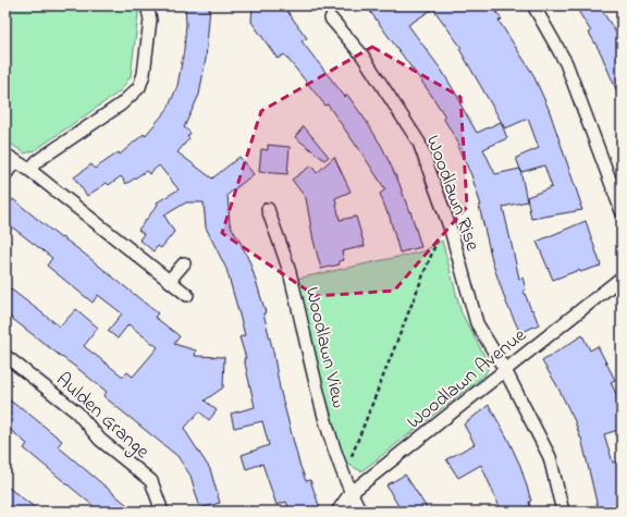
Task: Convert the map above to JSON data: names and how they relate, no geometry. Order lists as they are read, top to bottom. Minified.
{"streets":{"street":["Woodlawn Rise","Woodlawn View","Woodlawn Avenue","Aulden Grange"]},"crossings":[["Woodlawn Rise","Woodlawn Avenue"],["Woodlawn View","Woodlawn Avenue"]]}
